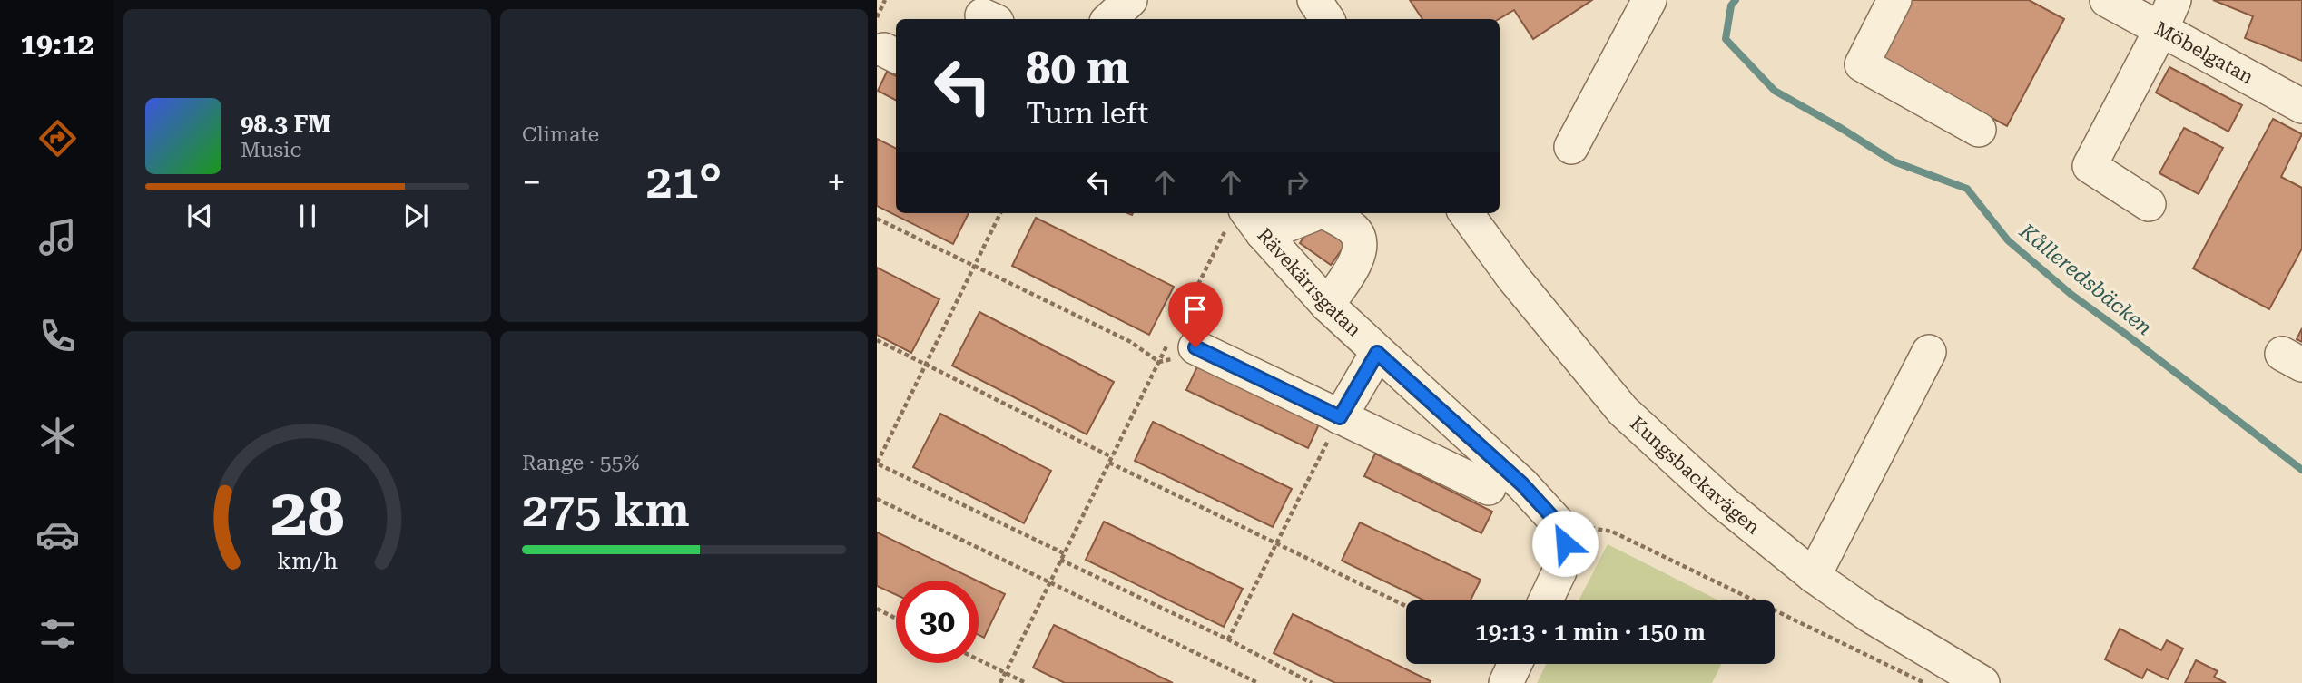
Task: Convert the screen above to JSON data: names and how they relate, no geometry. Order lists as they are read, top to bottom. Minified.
{"streets":{"street":["Möbelgatan","Rävekärrsgatan","Kungsbackavägen"]},"water":["Kålleredsbäcken"],"page":{"tabs":"19:12","tile":["Climate",["Range · 55%","275 km"]],"turn":["80 m","Turn left"],"song":["98.3 FM","Music"],"heat":["−","21°","+"],"limit":"30","trip":"19:13 · 1 min · 150 m","gauge":["28","km/h"]}}
